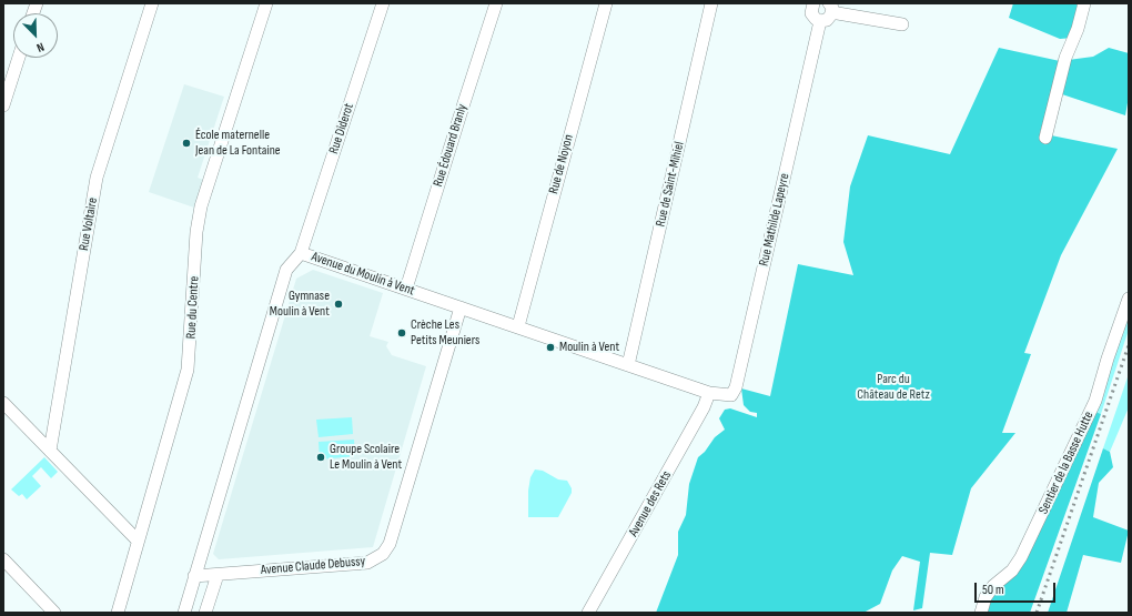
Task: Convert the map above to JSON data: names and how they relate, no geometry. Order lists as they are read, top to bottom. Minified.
{"streets":{"street":["Rue Diderot","Rue Édouard Branly","Rue de Noyon","Rue de Saint-Mihiel","Rue Mathilde Lapeyre","Rue Voltaire","Avenue du Moulin à Vent","Rue du Centre","Sentier de la Basse Hutte","Avenue des Rets","Avenue Claude Debussy"]},"crossings":[["Rue Diderot","Avenue du Moulin à Vent"],["Rue Édouard Branly","Avenue du Moulin à Vent"],["Rue de Noyon","Avenue du Moulin à Vent"],["Rue de Saint-Mihiel","Avenue du Moulin à Vent"],["Rue Mathilde Lapeyre","Avenue du Moulin à Vent"],["Rue Mathilde Lapeyre","Avenue des Rets"],["Avenue du Moulin à Vent","Avenue des Rets"],["Avenue du Moulin à Vent","Avenue Claude Debussy"]],"parks":["Parc du Château de Retz"],"places":["École maternelle Jean de La Fontaine","Gymnase Moulin à Vent","Crèche Les Petits Meuniers","Moulin à Vent","Groupe Scolaire Le Moulin à Vent"],"scale_bar":"50 m","north":"bottom right"}
